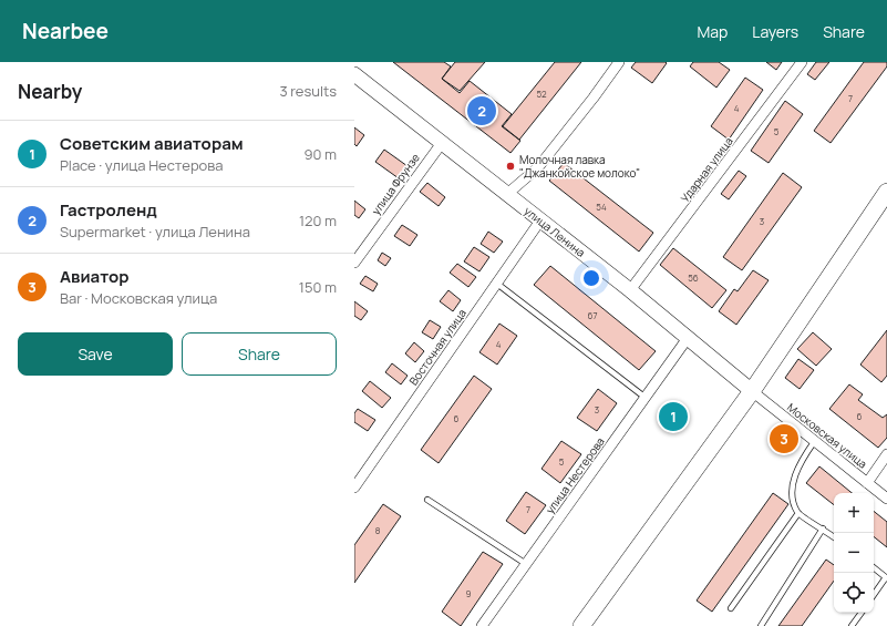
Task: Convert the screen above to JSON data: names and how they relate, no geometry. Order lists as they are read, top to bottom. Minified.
{"streets":{"main road":["улица Ленина"],"street":["Ударная улица","улица Фрунзе","Восточная улица","Московская улица","улица Нестерова"]},"crossings":[["Ударная улица","улица Ленина"],["улица Фрунзе","улица Ленина"],["улица Ленина","Восточная улица"],["улица Ленина","Московская улица"],["улица Ленина","улица Нестерова"]],"places":["Молочная лавка \"Джанкойское молоко\""],"house_numbers":["52","7","4","5","54","3","56","67","4","3","6","6","5","7","8","9"],"page":{"header":"Nearbee","nav":["Map","Layers","Share"],"heading":["Nearby","3 results"],"pins":["2","1","3"],"list":[{"mark":"1","name":"Советским авиаторам","note":"Place · улица Нестерова","value":"90 m"},{"mark":"2","name":"Гастроленд","note":"Supermarket · улица Ленина","value":"120 m"},{"mark":"3","name":"Авиатор","note":"Bar · Московская улица","value":"150 m"}],"buttons":["Save","Share"],"map_buttons":["+","−"]}}
